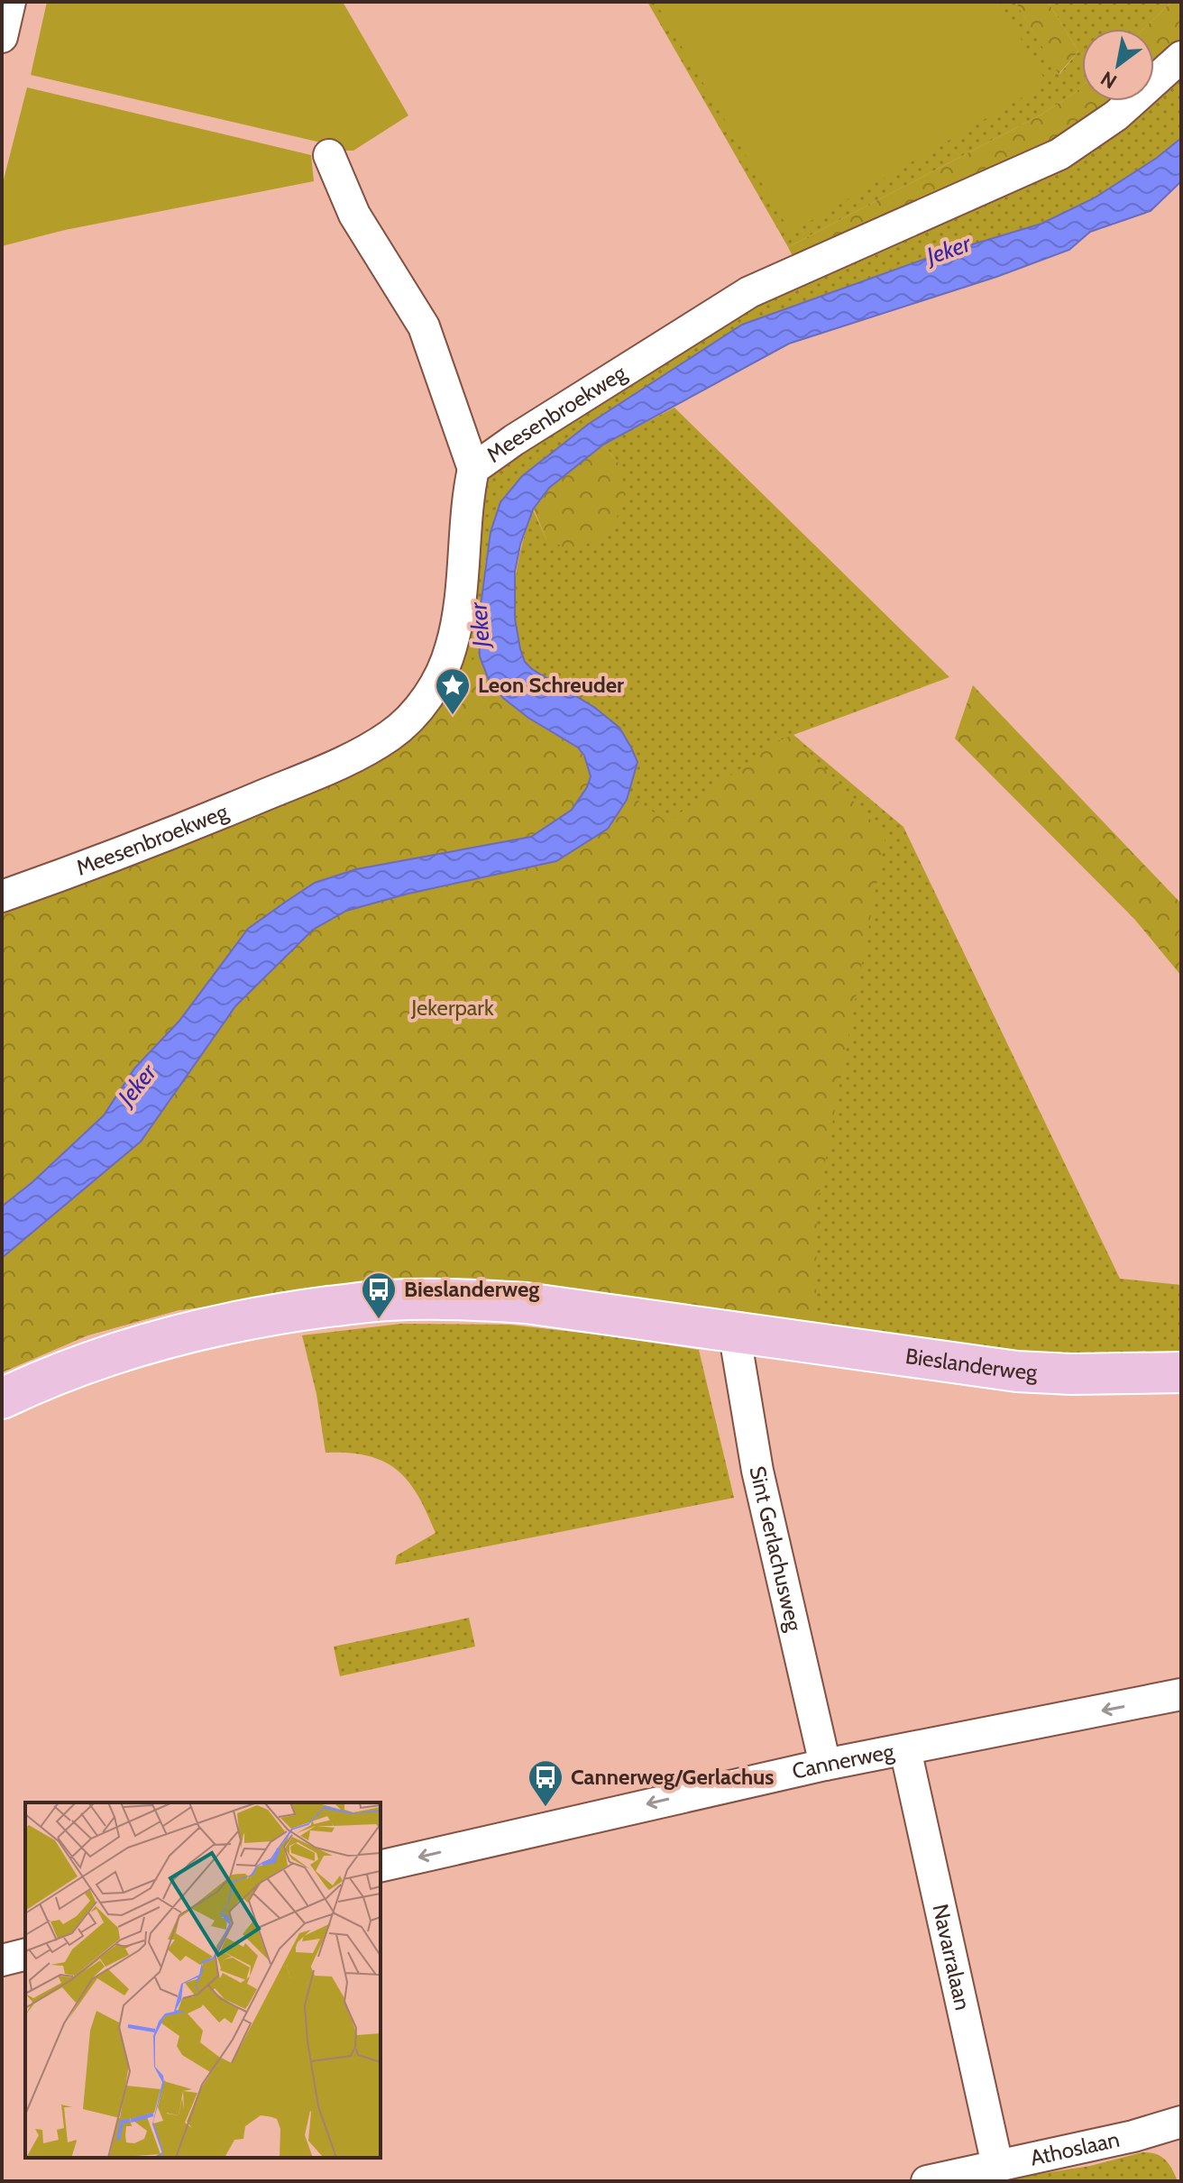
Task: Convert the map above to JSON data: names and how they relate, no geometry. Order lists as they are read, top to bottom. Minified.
{"streets":{"main road":["Bieslanderweg"],"street":["Meesenbroekweg","Sint Gerlachusweg","Cannerweg","Navarralaan","Athoslaan"]},"crossings":[["Bieslanderweg","Sint Gerlachusweg"],["Sint Gerlachusweg","Cannerweg"],["Cannerweg","Navarralaan"],["Navarralaan","Athoslaan"]],"one_way":["Cannerweg"],"water":["Jeker"],"parks":["Jekerpark"],"places":{"place":["Leon Schreuder"],"bus stop":["Bieslanderweg","Cannerweg/Gerlachus"]},"north":"bottom left"}
